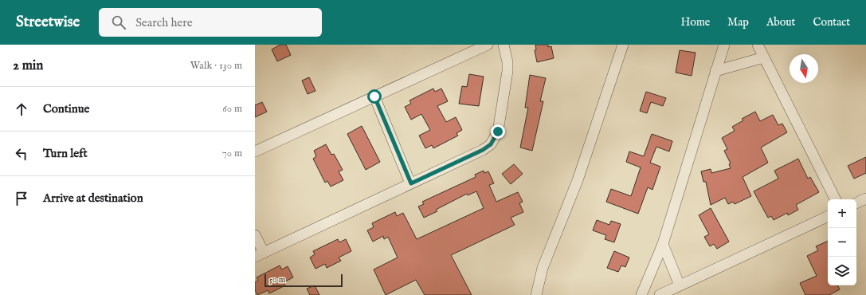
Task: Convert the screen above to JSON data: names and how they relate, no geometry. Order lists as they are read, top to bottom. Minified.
{"scale_bar":"50 m","north":"bottom","page":{"header":"Streetwise","search":"Search here","nav":["Home","Map","About","Contact"],"heading":["2 min","Walk · 130 m"],"list":[["Continue","60 m"],["Turn left","70 m"],"Arrive at destination"],"map_buttons":["+","−"],"scale":"50 m"}}
